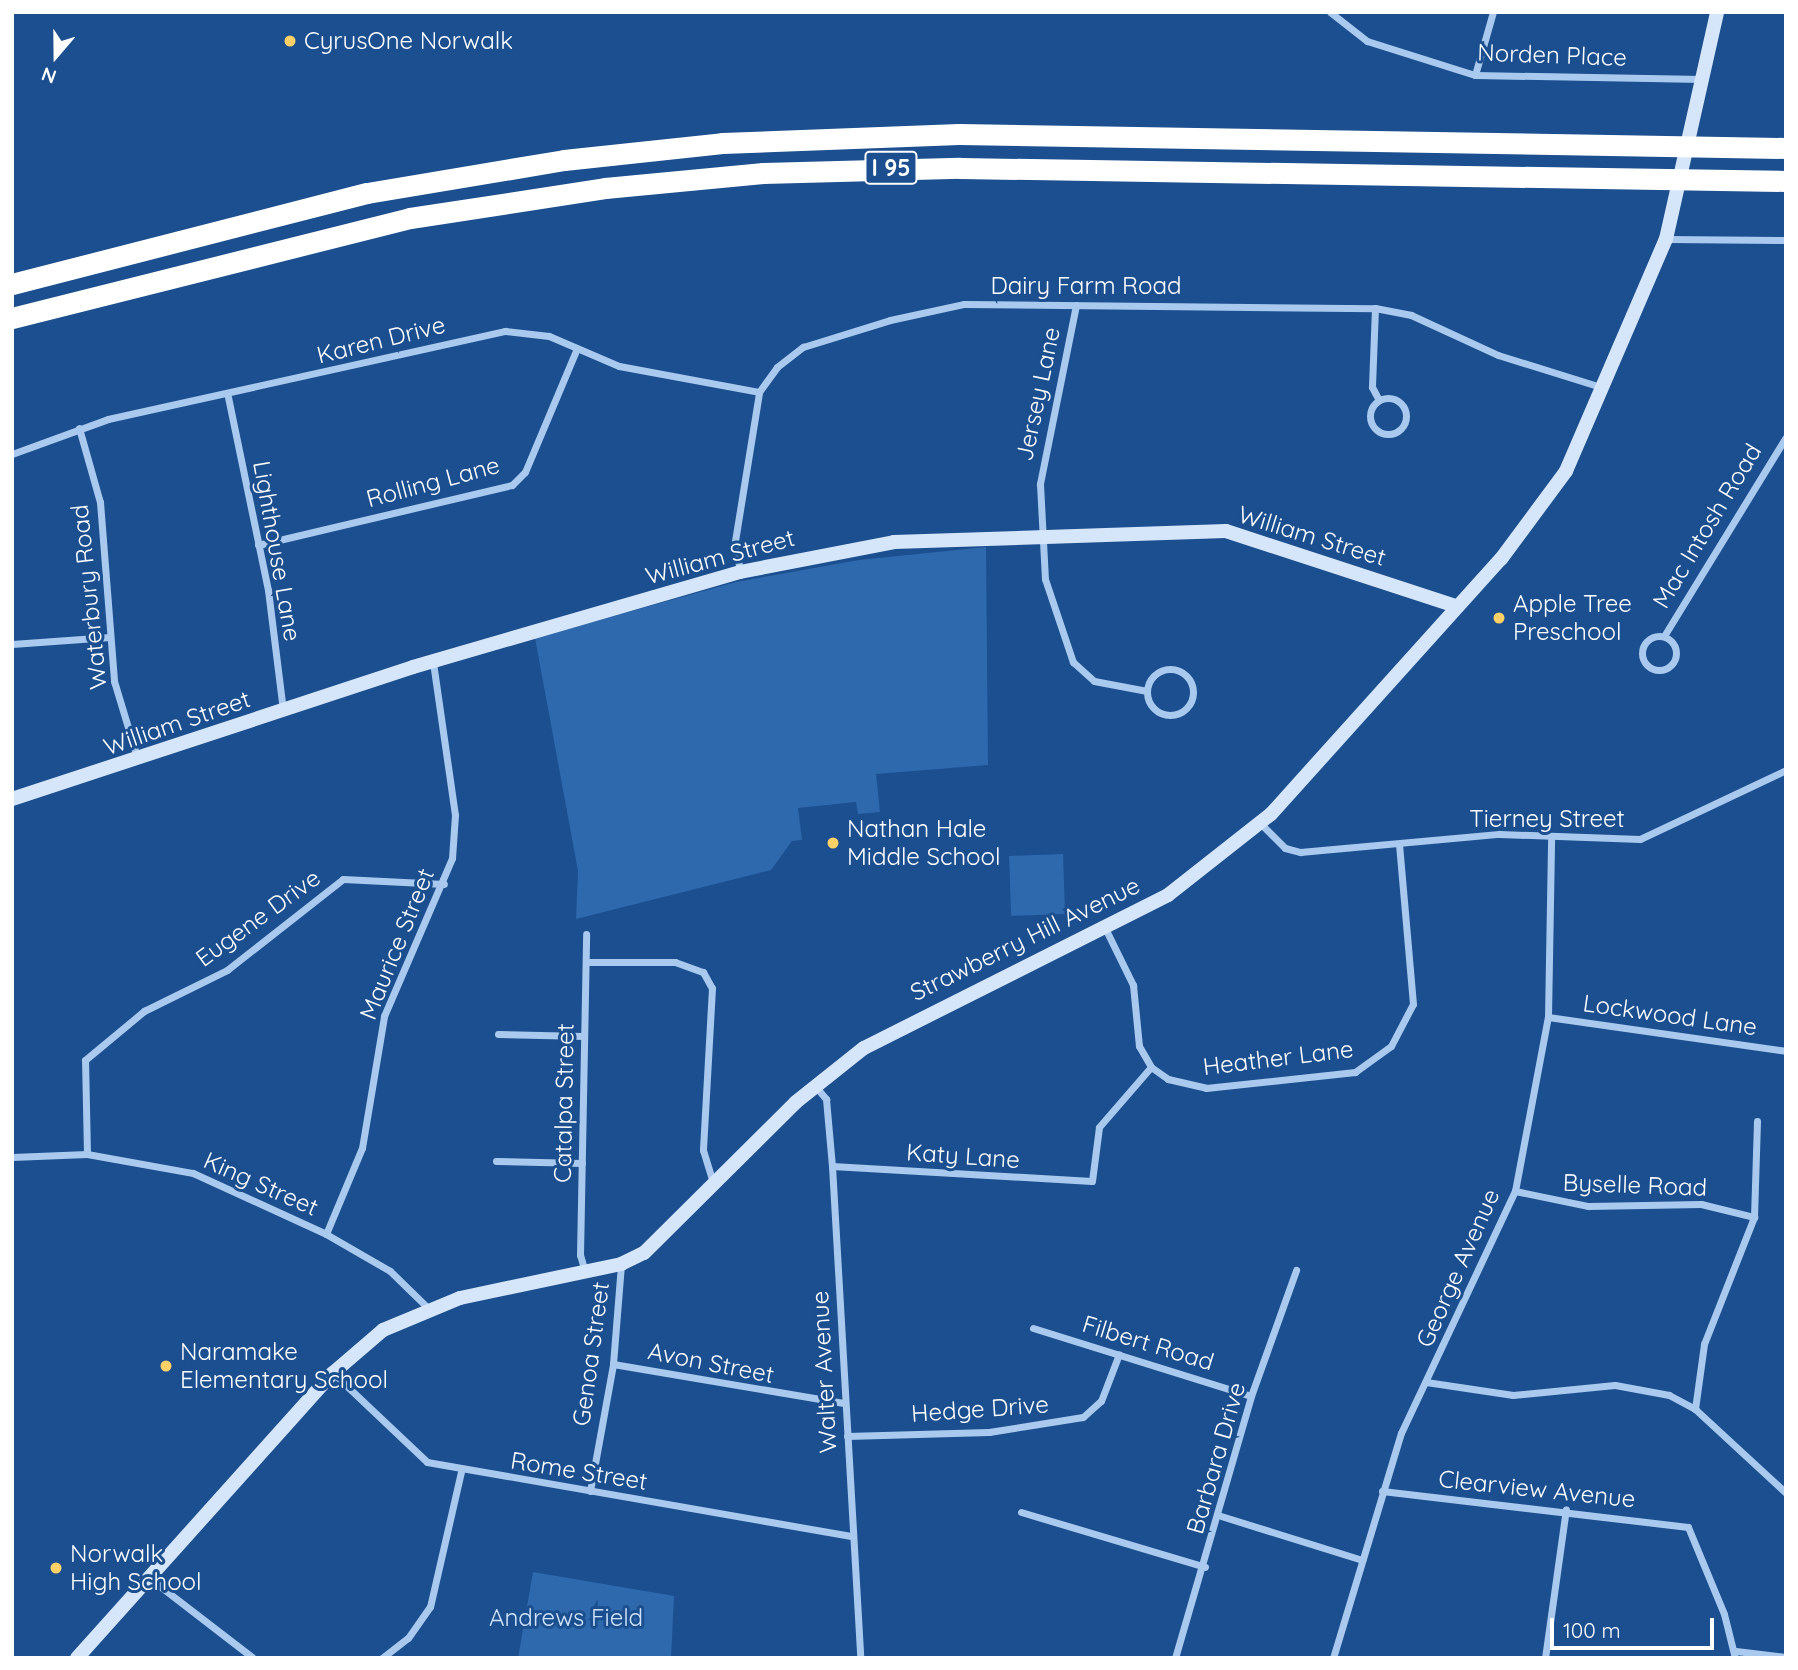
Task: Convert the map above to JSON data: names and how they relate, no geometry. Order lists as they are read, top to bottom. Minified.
{"streets":{"highway":["I 95"],"main road":["William Street","Strawberry Hill Avenue"],"street":["Norden Place","Dairy Farm Road","Karen Drive","Jersey Lane","Rolling Lane","Mac Intosh Road","Lighthouse Lane","Waterbury Road","Tierney Street","Eugene Drive","Maurice Street","Lockwood Lane","Heather Lane","Catalpa Street","Katy Lane","King Street","Byselle Road","George Avenue","Filbert Road","Genoa Street","Avon Street","Walter Avenue","Hedge Drive","Barbara Drive","Rome Street","Clearview Avenue"]},"crossings":[["Norden Place","Strawberry Hill Avenue"],["Dairy Farm Road","Karen Drive"],["Dairy Farm Road","Jersey Lane"],["Dairy Farm Road","William Street"],["Dairy Farm Road","Strawberry Hill Avenue"],["Karen Drive","Rolling Lane"],["Karen Drive","Lighthouse Lane"],["Karen Drive","Waterbury Road"],["Jersey Lane","William Street"],["Rolling Lane","Lighthouse Lane"],["William Street","Lighthouse Lane"],["William Street","Waterbury Road"],["William Street","Strawberry Hill Avenue"],["William Street","Maurice Street"],["Tierney Street","Strawberry Hill Avenue"],["Tierney Street","Heather Lane"],["Tierney Street","George Avenue"],["Eugene Drive","Maurice Street"],["Eugene Drive","King Street"],["Strawberry Hill Avenue","Catalpa Street"],["Strawberry Hill Avenue","King Street"],["Strawberry Hill Avenue","Genoa Street"],["Strawberry Hill Avenue","Walter Avenue"],["Strawberry Hill Avenue","Rome Street"],["Maurice Street","King Street"],["Lockwood Lane","George Avenue"],["Heather Lane","Katy Lane"],["Katy Lane","Walter Avenue"],["Byselle Road","George Avenue"],["George Avenue","Clearview Avenue"],["Filbert Road","Hedge Drive"],["Filbert Road","Barbara Drive"],["Genoa Street","Avon Street"],["Genoa Street","Rome Street"],["Avon Street","Walter Avenue"],["Walter Avenue","Hedge Drive"],["Walter Avenue","Rome Street"]],"parks":["Andrews Field"],"places":["CyrusOne Norwalk","Apple Tree Preschool","Nathan Hale Middle School","Naramake Elementary School","Norwalk High School"],"scale_bar":"100 m","north":"bottom"}
